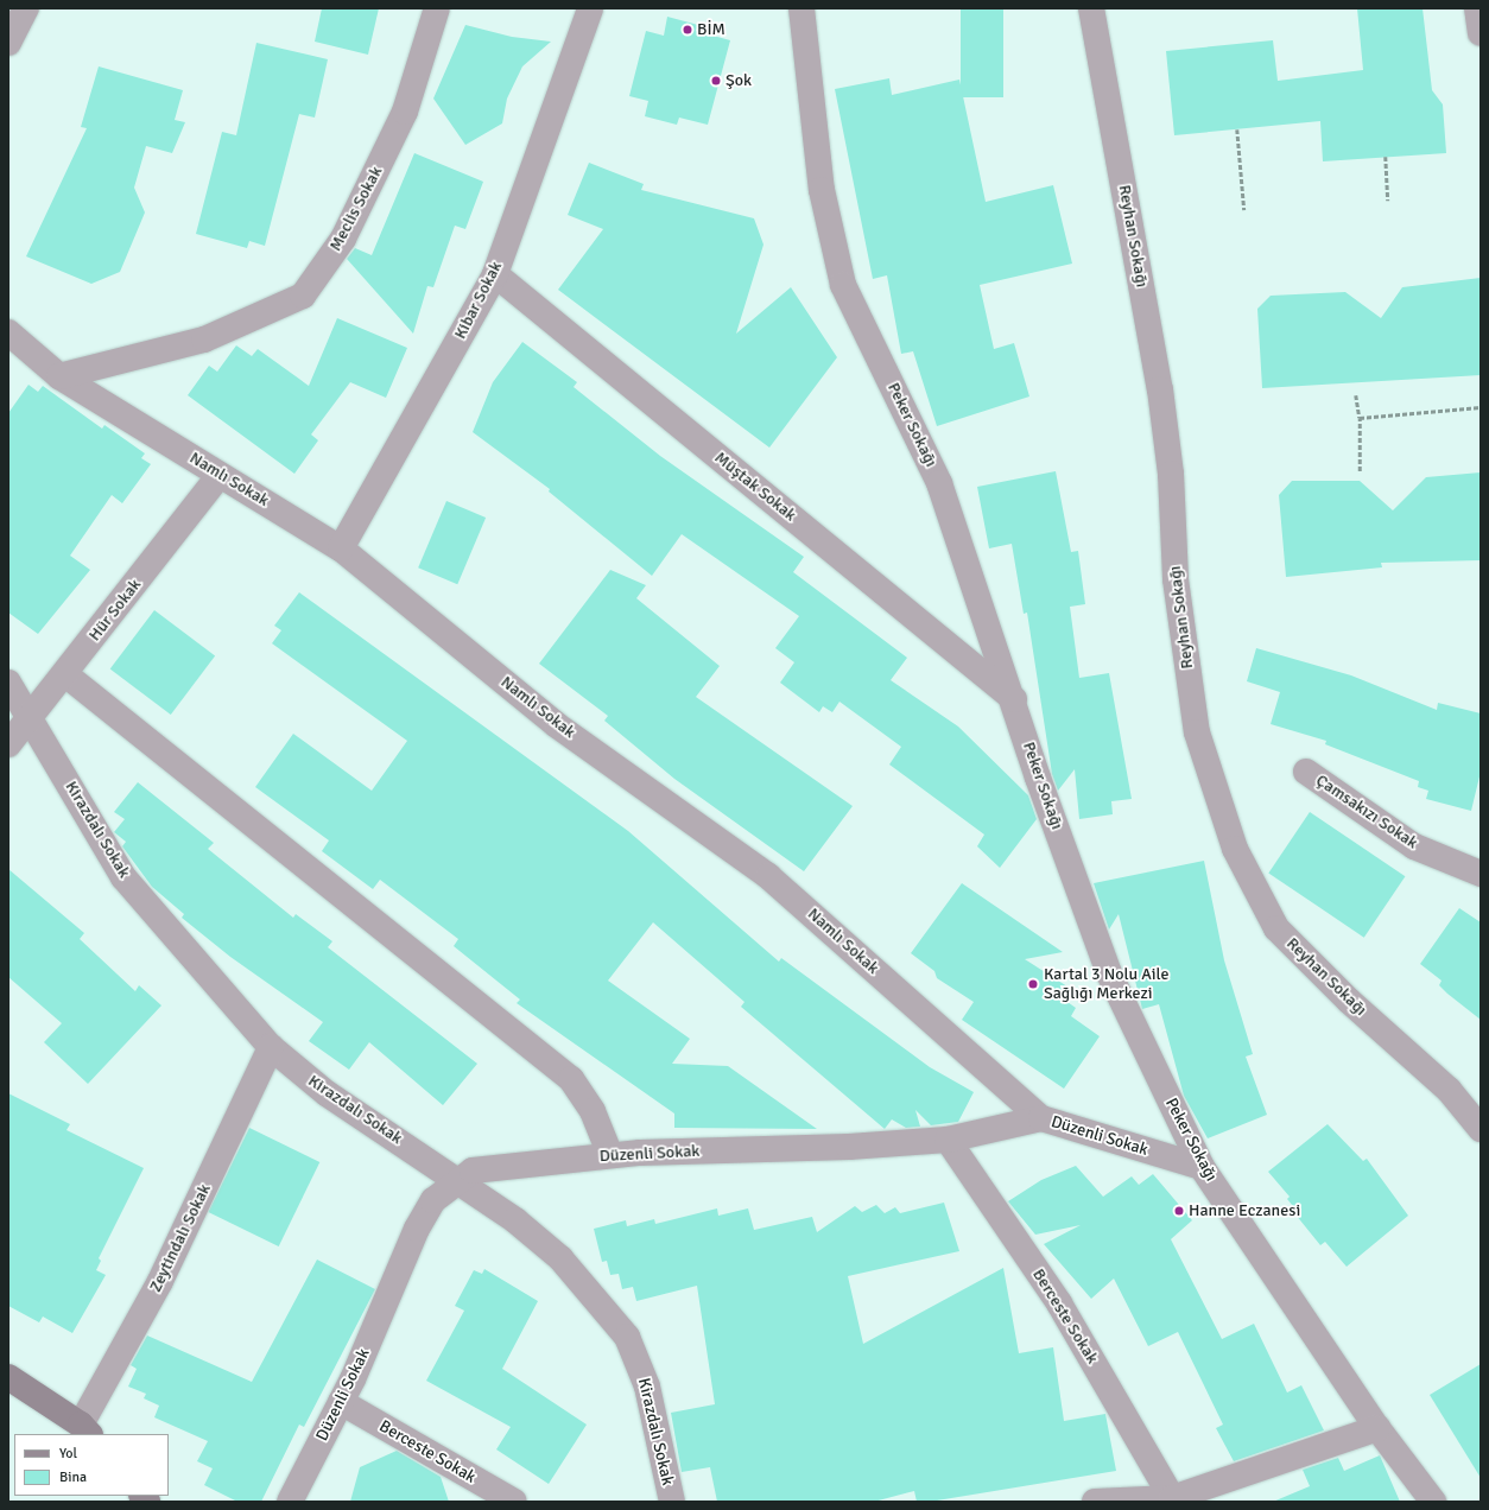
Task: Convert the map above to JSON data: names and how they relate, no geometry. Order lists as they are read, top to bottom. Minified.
{"streets":{"street":["Meclis Sokak","Reyhan Sokağı","Kibar Sokak","Peker Sokağı","Namlı Sokak","Müştak Sokak","Hür Sokak","Çamsakızı Sokak","Kirazdalı Sokak","Düzenli Sokak","Zeytindalı Sokak","Berceste Sokak"]},"crossings":[["Meclis Sokak","Namlı Sokak"],["Kibar Sokak","Namlı Sokak"],["Kibar Sokak","Müştak Sokak"],["Peker Sokağı","Müştak Sokak"],["Peker Sokağı","Düzenli Sokak"],["Namlı Sokak","Hür Sokak"],["Namlı Sokak","Düzenli Sokak"],["Hür Sokak","Kirazdalı Sokak"],["Kirazdalı Sokak","Düzenli Sokak"],["Kirazdalı Sokak","Zeytindalı Sokak"],["Düzenli Sokak","Berceste Sokak"]],"places":["BİM","Şok","Kartal 3 Nolu Aile Sağlığı Merkezi","Hanne Eczanesi"],"legend":["Yol","Bina"]}
